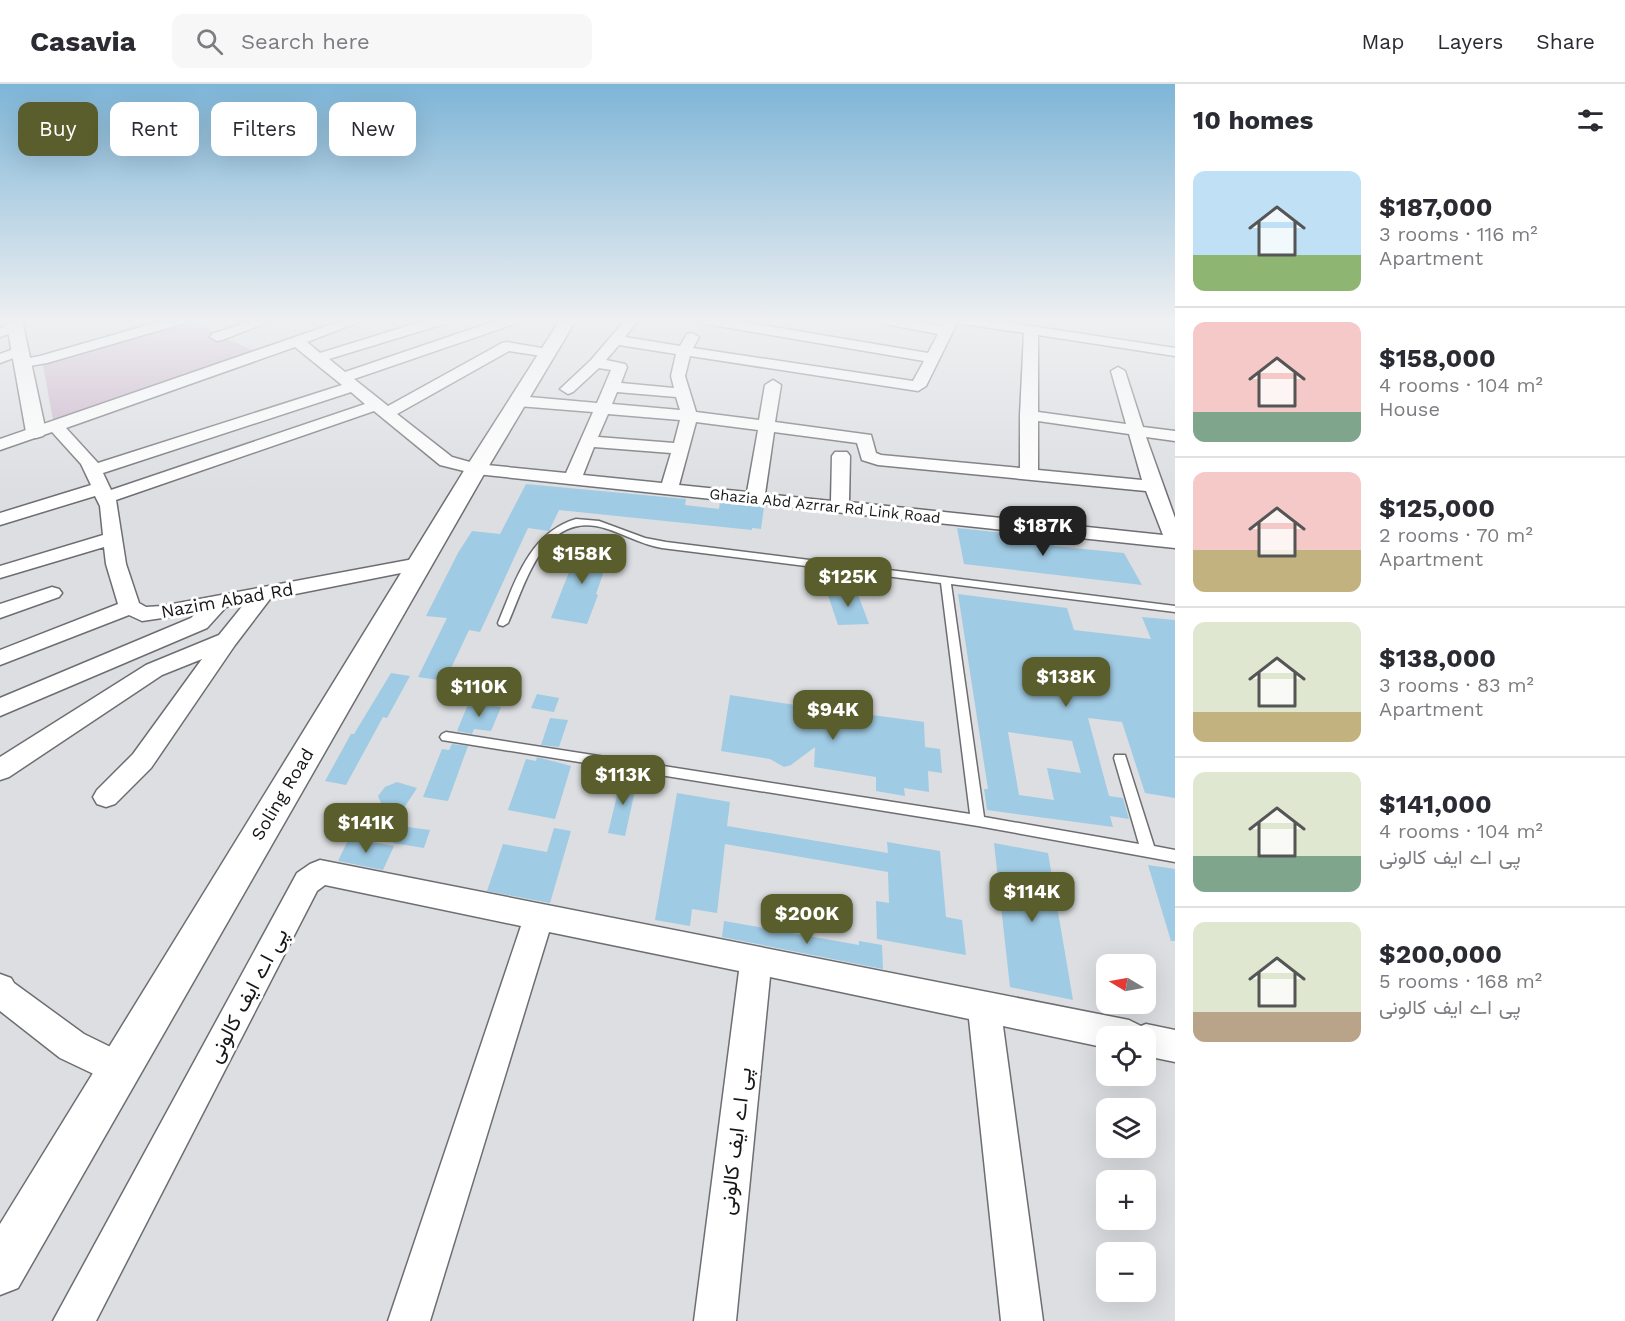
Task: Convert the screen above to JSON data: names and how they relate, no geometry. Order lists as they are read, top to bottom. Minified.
{"streets":{"street":["Ghazia Abd Azrrar Rd Link Road","Nazim Abad Rd","Soling Road","پی اے ایف کالونی"]},"crossings":[["Ghazia Abd Azrrar Rd Link Road","Soling Road"],["Nazim Abad Rd","Soling Road"]],"north":"left","page":{"header":"Casavia","search":"Search here","nav":["Map","Layers","Share"],"heading":"10 homes","chip":["Buy","Rent","Filters","New"],"list":[{"name":"$187,000","note":"3 rooms · 116 m² · Apartment"},{"name":"$158,000","note":"4 rooms · 104 m² · House"},{"name":"$125,000","note":"2 rooms · 70 m² · Apartment"},{"name":"$138,000","note":"3 rooms · 83 m² · Apartment"},{"name":"$141,000","note":"4 rooms · 104 m² · پی اے ایف کالونی"},{"name":"$200,000","note":"5 rooms · 168 m² · پی اے ایف کالونی"}],"price":["$187K","$158K","$125K","$138K","$110K","$94K","$113K","$141K","$114K","$200K"],"map_buttons":["+","−"]}}
